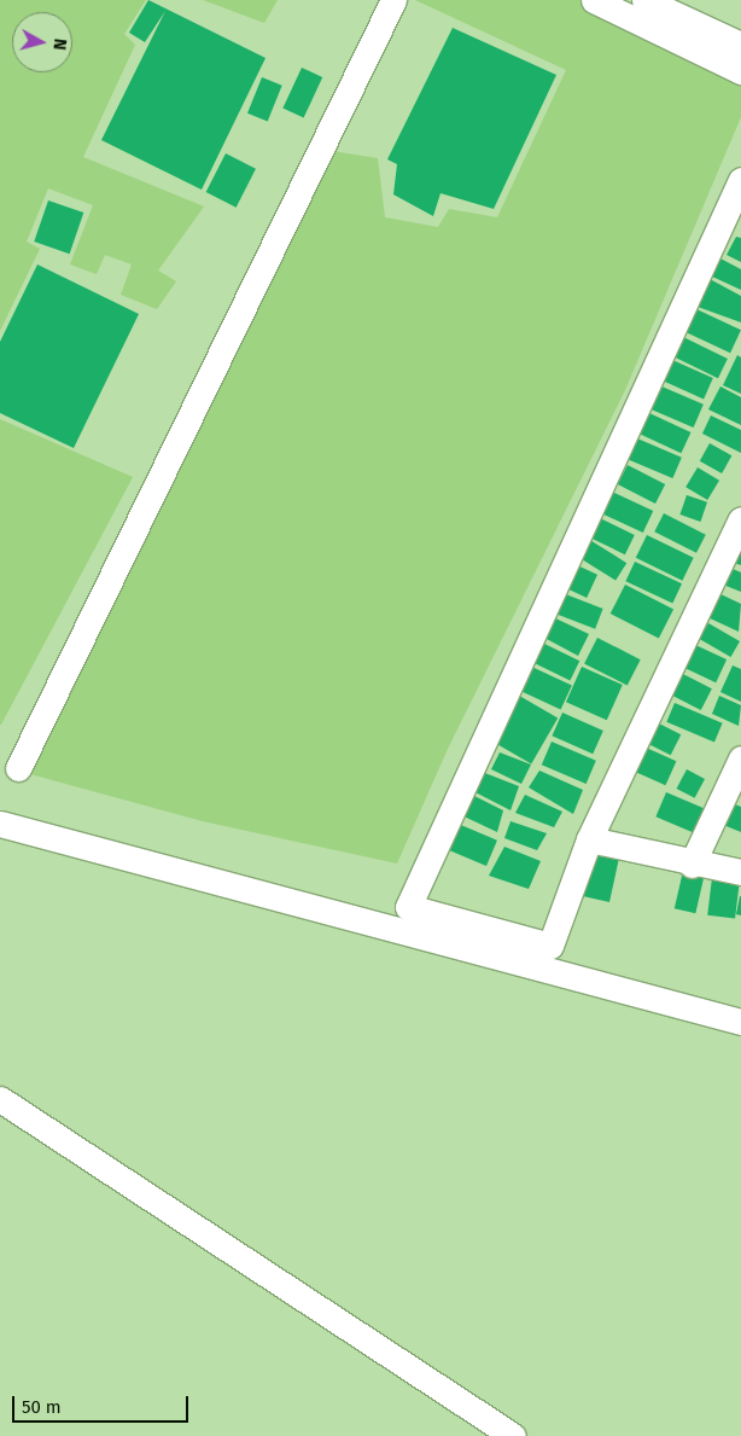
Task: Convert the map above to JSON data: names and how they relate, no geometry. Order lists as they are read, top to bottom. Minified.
{"scale_bar":"50 m","north":"right"}
